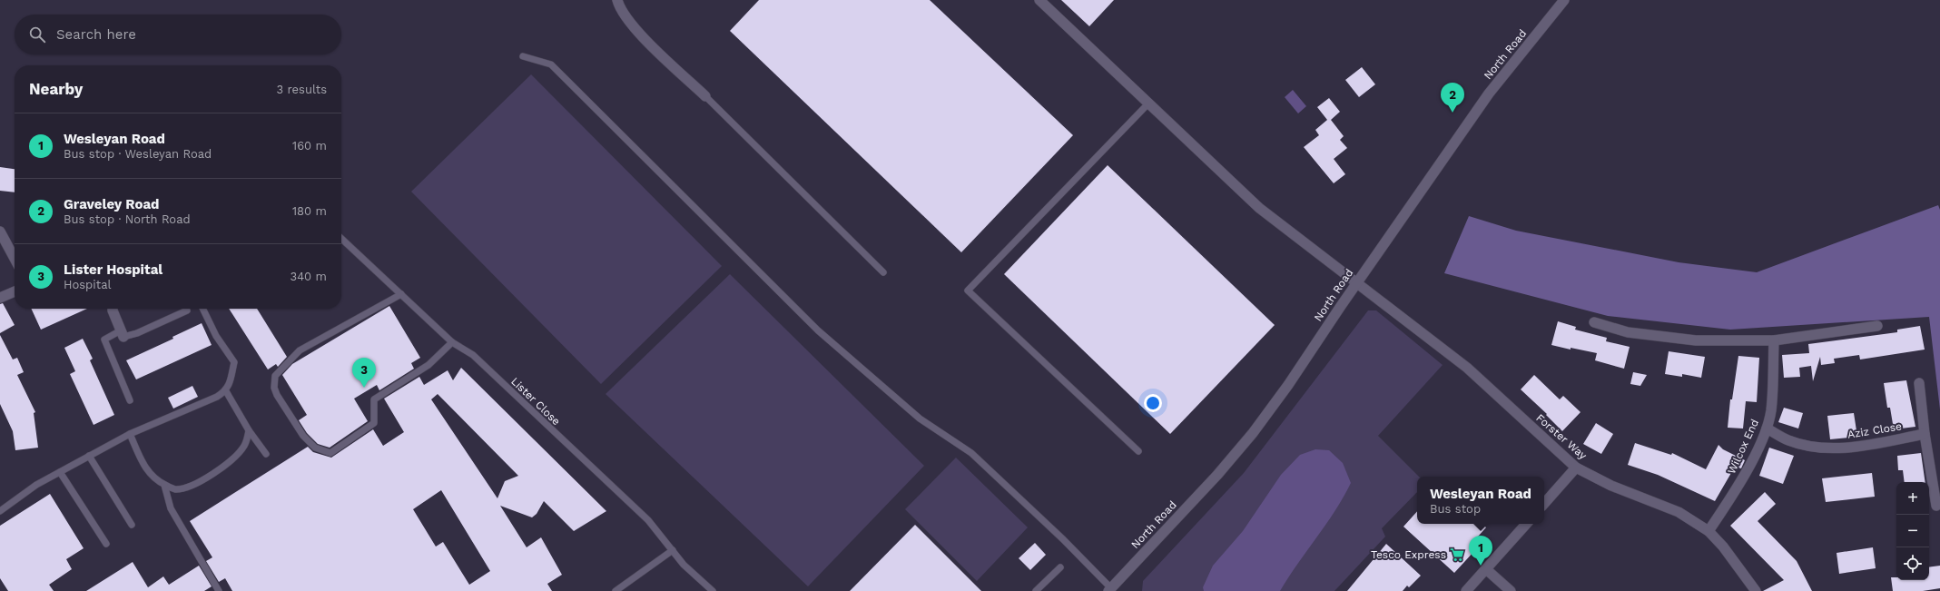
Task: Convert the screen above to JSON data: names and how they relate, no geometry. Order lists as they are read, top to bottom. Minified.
{"streets":{"street":["North Road","Aziz Close","Forster Way","Wilcox End"],"lane":["Lister Close"]},"crossings":[["North Road","Forster Way"],["Aziz Close","Wilcox End"],["Forster Way","Wilcox End"]],"places":{"supermarket":["Tesco Express"]},"page":{"search":"Search here","heading":["Nearby","3 results"],"pins":["2","3","1"],"list":[{"mark":"1","name":"Wesleyan Road","note":"Bus stop · Wesleyan Road","value":"160 m"},{"mark":"2","name":"Graveley Road","note":"Bus stop · North Road","value":"180 m"},{"mark":"3","name":"Lister Hospital","note":"Hospital","value":"340 m"}],"popup":["Wesleyan Road","Bus stop"],"map_buttons":["+","−"]}}
